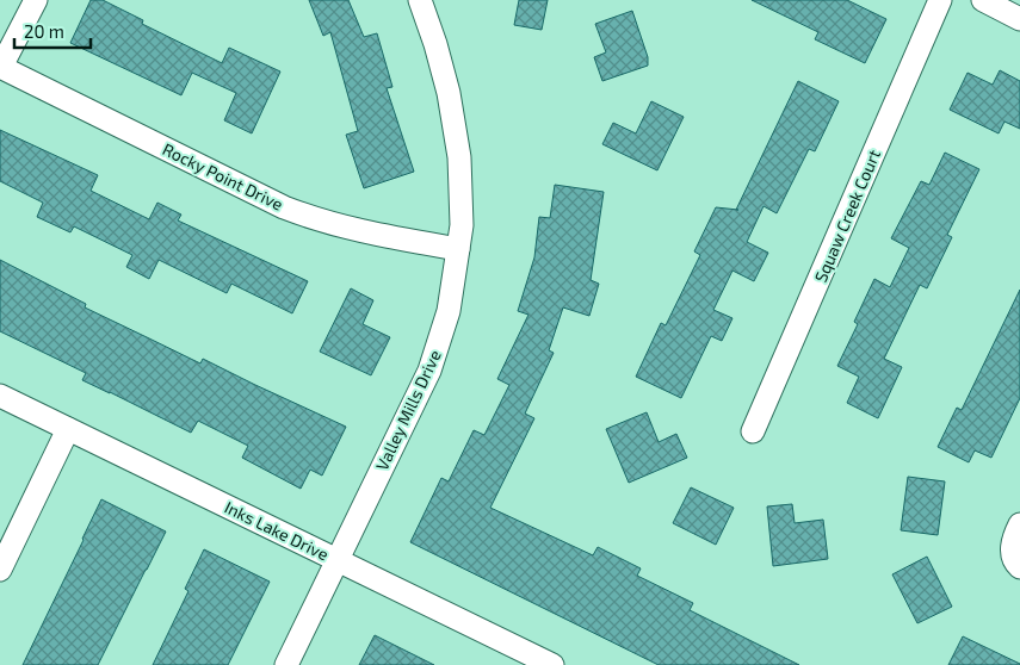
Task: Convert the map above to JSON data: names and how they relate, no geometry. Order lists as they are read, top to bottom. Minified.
{"streets":{"street":["Rocky Point Drive","Squaw Creek Court","Valley Mills Drive","Inks Lake Drive"]},"crossings":[["Rocky Point Drive","Valley Mills Drive"],["Valley Mills Drive","Inks Lake Drive"]],"scale_bar":"20 m"}
